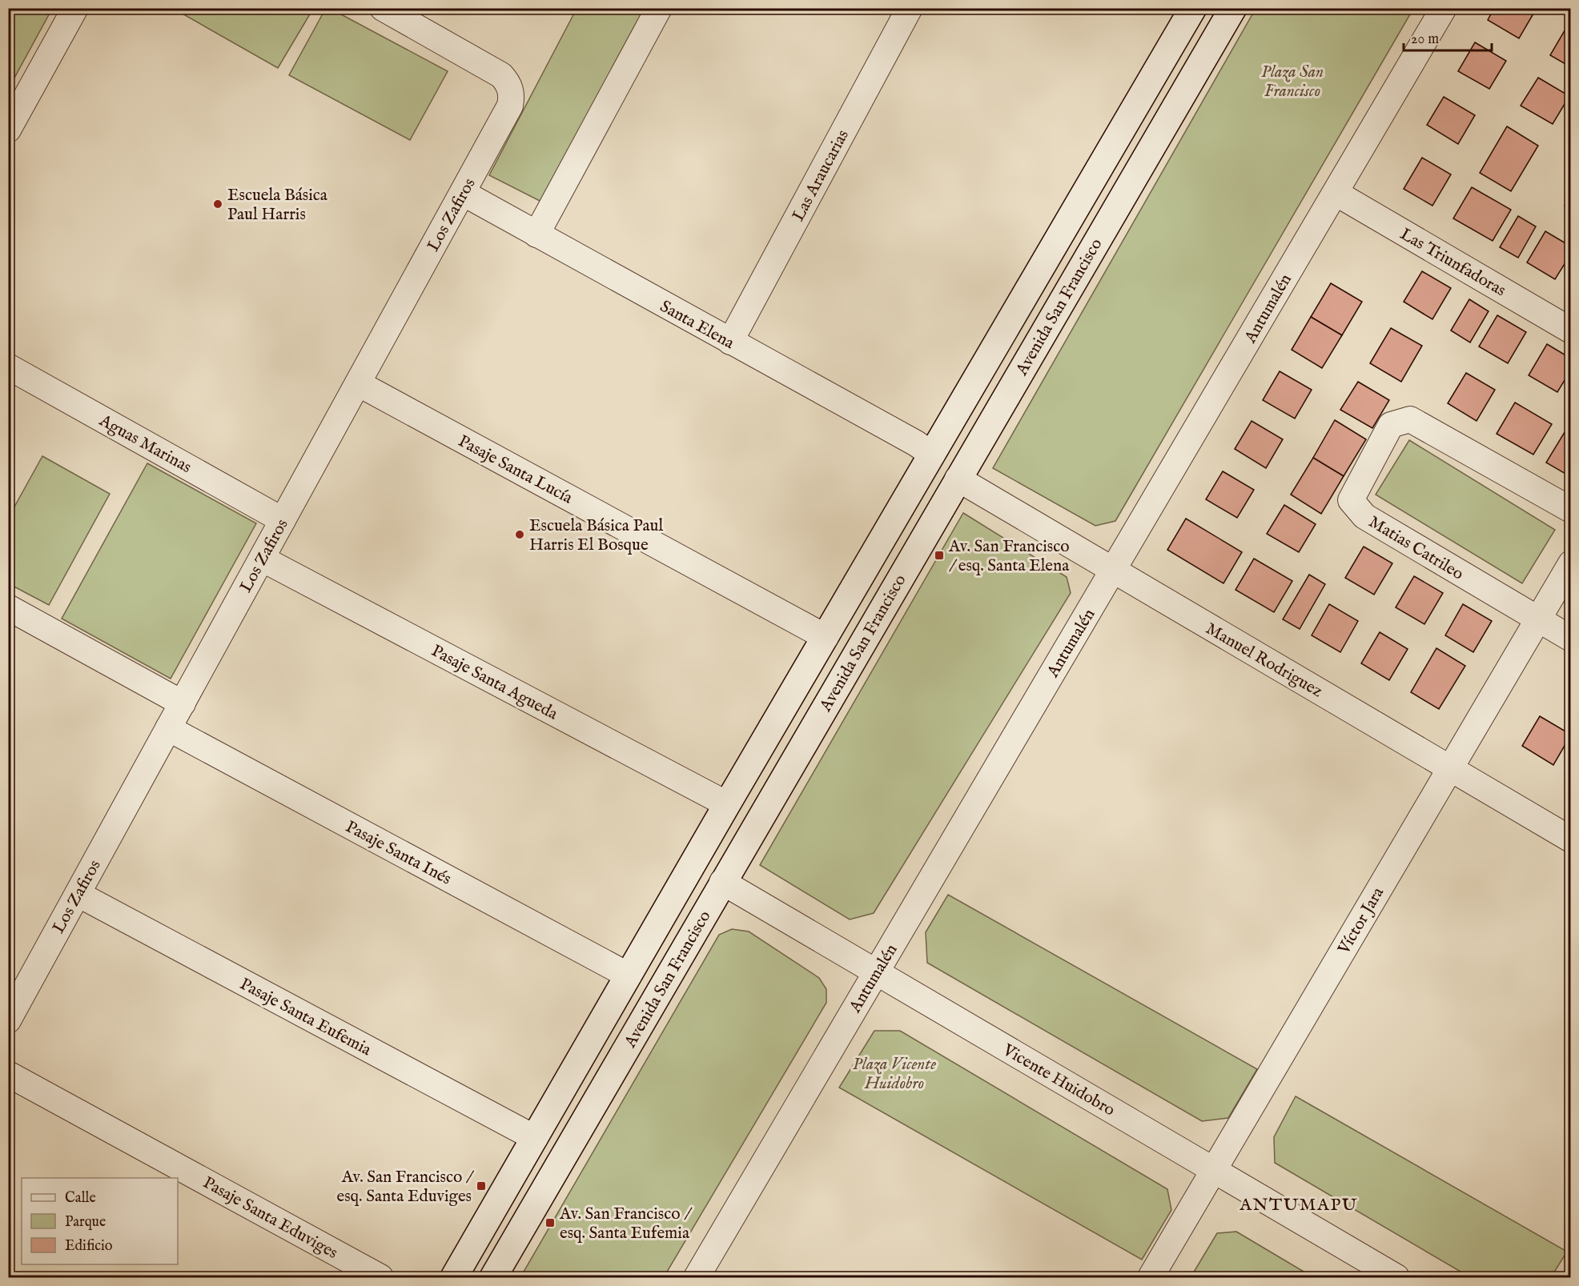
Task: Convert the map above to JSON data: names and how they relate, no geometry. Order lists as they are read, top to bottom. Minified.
{"streets":{"main road":["Avenida San Francisco"],"street":["Las Araucarias","Los Zafiros","Las Triunfadoras","Antumalén","Santa Elena","Aguas Marinas","Pasaje Santa Lucía","Matias Catrileo","Manuel Rodriguez","Pasaje Santa Agueda","Pasaje Santa Inés","Víctor Jara","Pasaje Santa Eufemia","Vicente Huidobro","Pasaje Santa Eduviges"]},"crossings":[["Las Araucarias","Santa Elena"],["Los Zafiros","Santa Elena"],["Los Zafiros","Aguas Marinas"],["Los Zafiros","Pasaje Santa Lucía"],["Los Zafiros","Pasaje Santa Agueda"],["Los Zafiros","Pasaje Santa Inés"],["Los Zafiros","Pasaje Santa Eufemia"],["Las Triunfadoras","Antumalén"],["Avenida San Francisco","Santa Elena"],["Avenida San Francisco","Pasaje Santa Lucía"],["Avenida San Francisco","Manuel Rodriguez"],["Avenida San Francisco","Pasaje Santa Agueda"],["Avenida San Francisco","Pasaje Santa Inés"],["Avenida San Francisco","Pasaje Santa Eufemia"],["Avenida San Francisco","Vicente Huidobro"],["Antumalén","Manuel Rodriguez"],["Antumalén","Vicente Huidobro"],["Matias Catrileo","Víctor Jara"],["Manuel Rodriguez","Víctor Jara"],["Víctor Jara","Vicente Huidobro"]],"districts":["ANTUMAPU"],"parks":["Plaza San Francisco","Plaza Vicente Huidobro"],"places":{"other":["Escuela Básica Paul Harris","Escuela Básica Paul Harris El Bosque"],"transit":["Av. San Francisco / esq. Santa Elena","Av. San Francisco / esq. Santa Eduviges","Av. San Francisco / esq. Santa Eufemia"]},"legend":["Calle","Parque","Edificio"],"scale_bar":"20 m"}
